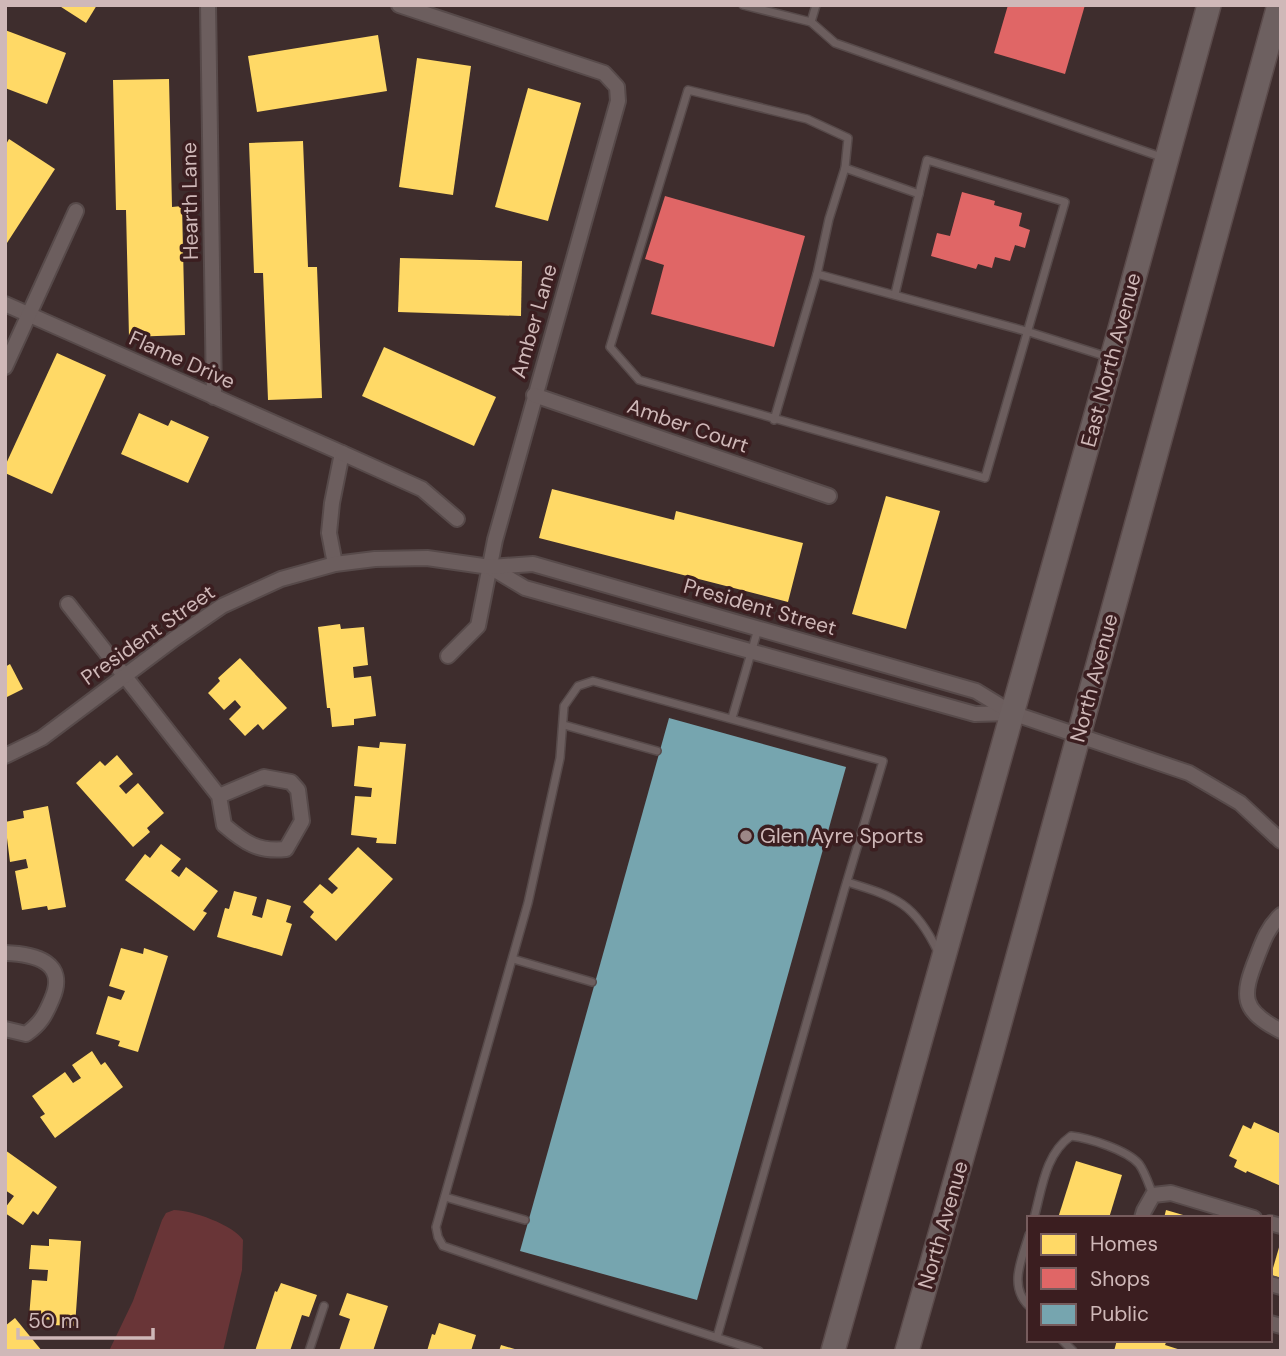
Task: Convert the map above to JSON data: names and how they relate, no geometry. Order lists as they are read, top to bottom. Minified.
{"streets":{"main road":["East North Avenue","North Avenue"],"street":["Hearth Lane","Amber Lane","Flame Drive","Amber Court","President Street"]},"crossings":[["Hearth Lane","Flame Drive"],["Amber Lane","Amber Court"],["Amber Lane","President Street"],["East North Avenue","President Street"],["President Street","North Avenue"]],"places":["Glen Ayre Sports"],"legend":["Homes","Shops","Public"],"scale_bar":"50 m"}
